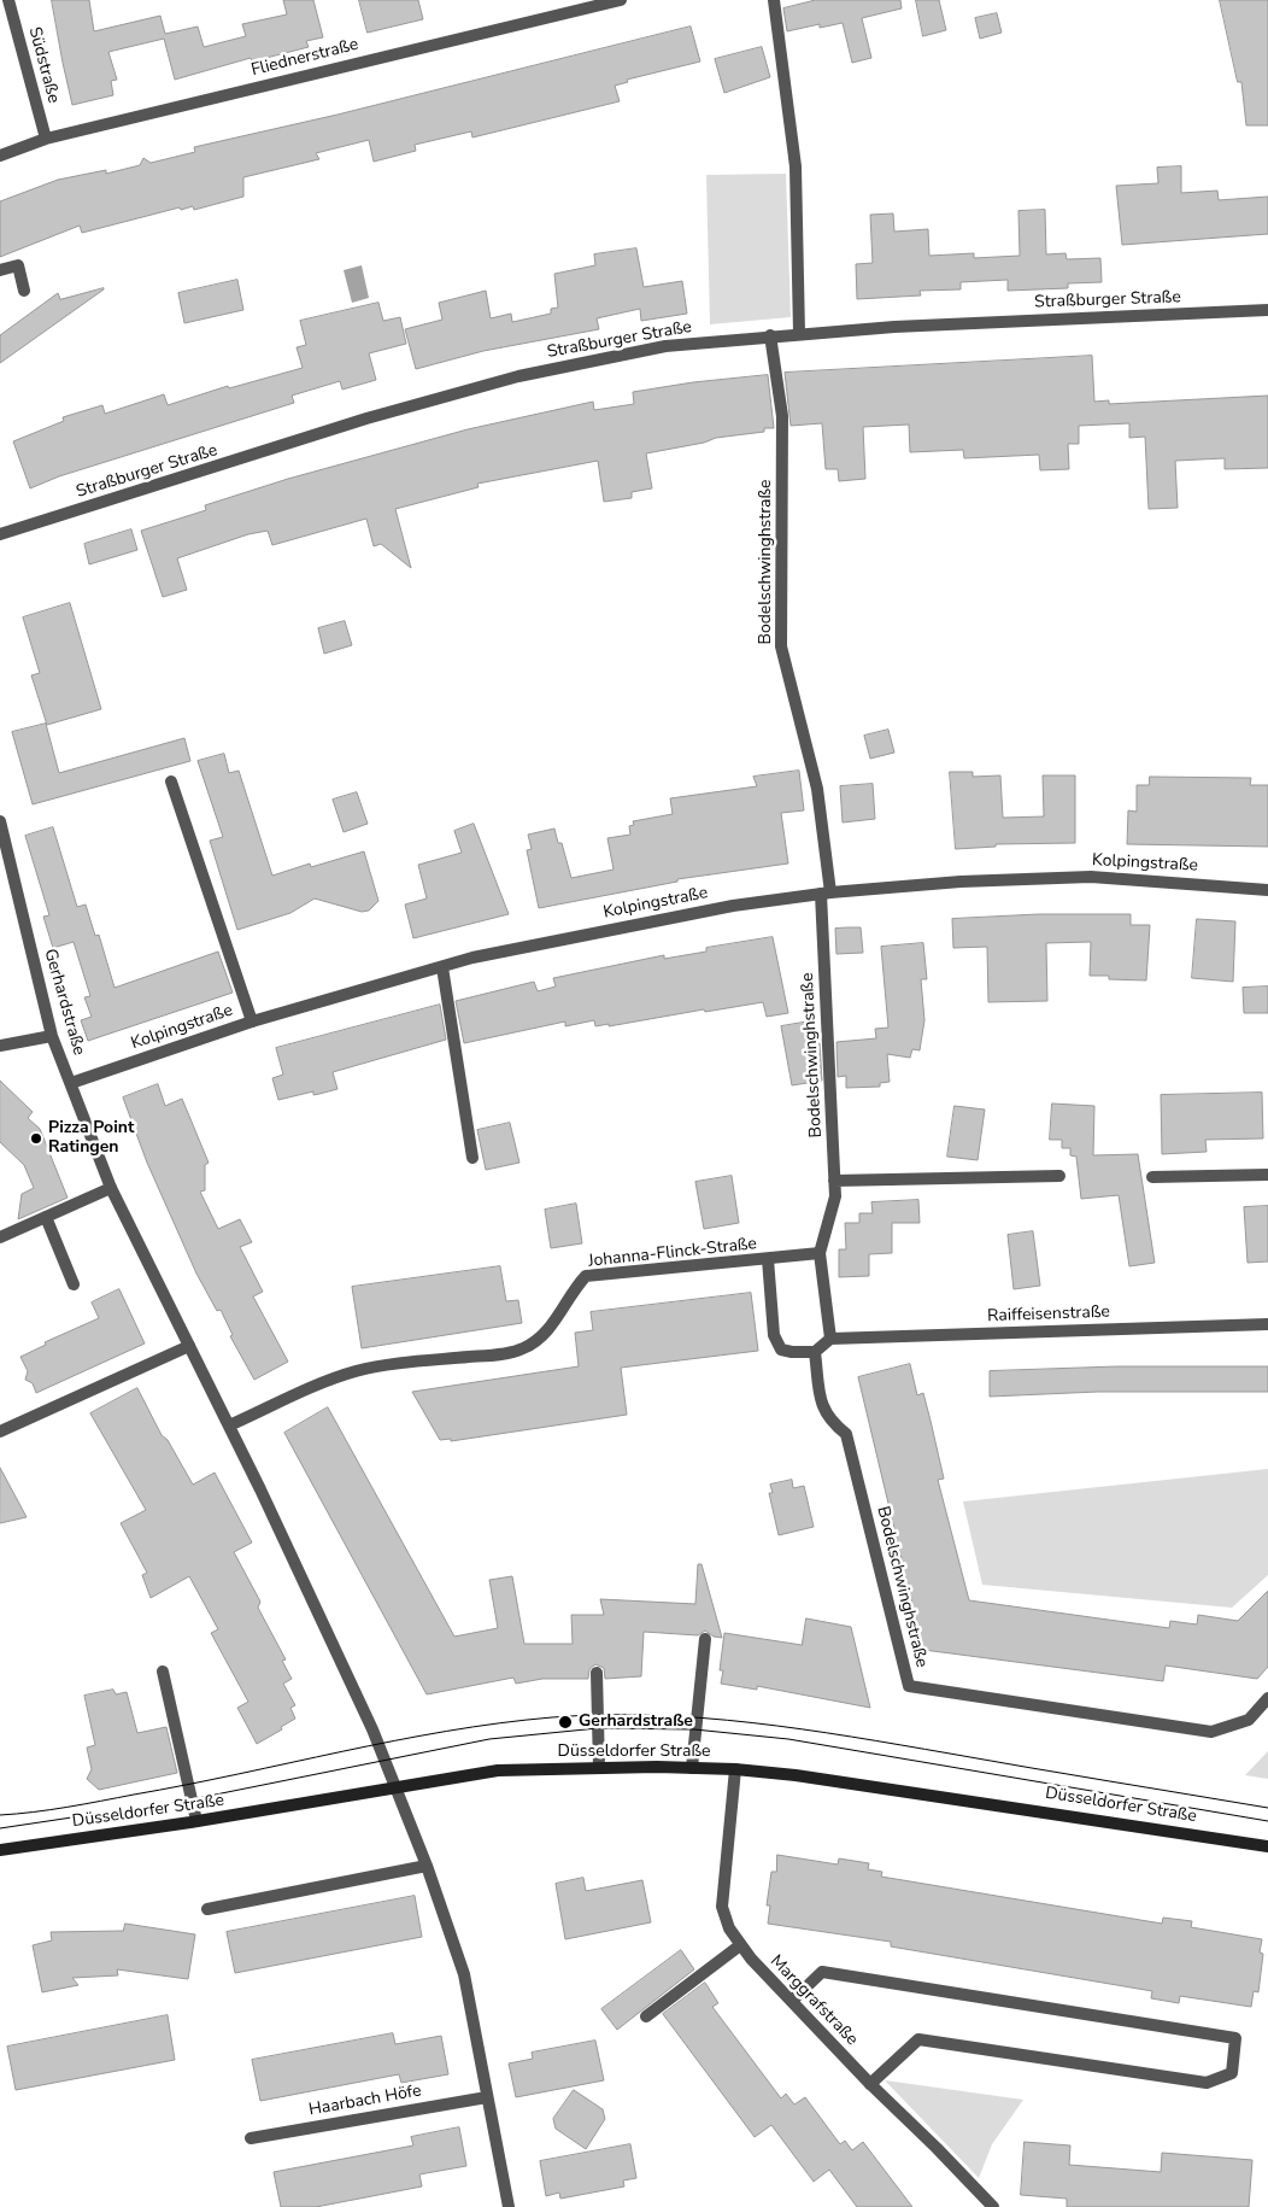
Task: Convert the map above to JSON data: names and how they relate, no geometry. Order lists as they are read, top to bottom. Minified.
{"streets":{"main road":["Düsseldorfer Straße"],"street":["Fliednerstraße","Südstraße","Straßburger Straße","Bodelschwinghstraße","Kolpingstraße","Gerhardstraße","Johanna-Flinck-Straße","Raiffeisenstraße","Marggrafstraße","Haarbach Höfe"]},"crossings":[["Fliednerstraße","Südstraße"],["Straßburger Straße","Bodelschwinghstraße"],["Bodelschwinghstraße","Kolpingstraße"],["Bodelschwinghstraße","Johanna-Flinck-Straße"],["Bodelschwinghstraße","Raiffeisenstraße"],["Kolpingstraße","Gerhardstraße"],["Gerhardstraße","Johanna-Flinck-Straße"],["Gerhardstraße","Düsseldorfer Straße"],["Düsseldorfer Straße","Marggrafstraße"]],"places":["Pizza Point Ratingen","Gerhardstraße"]}
